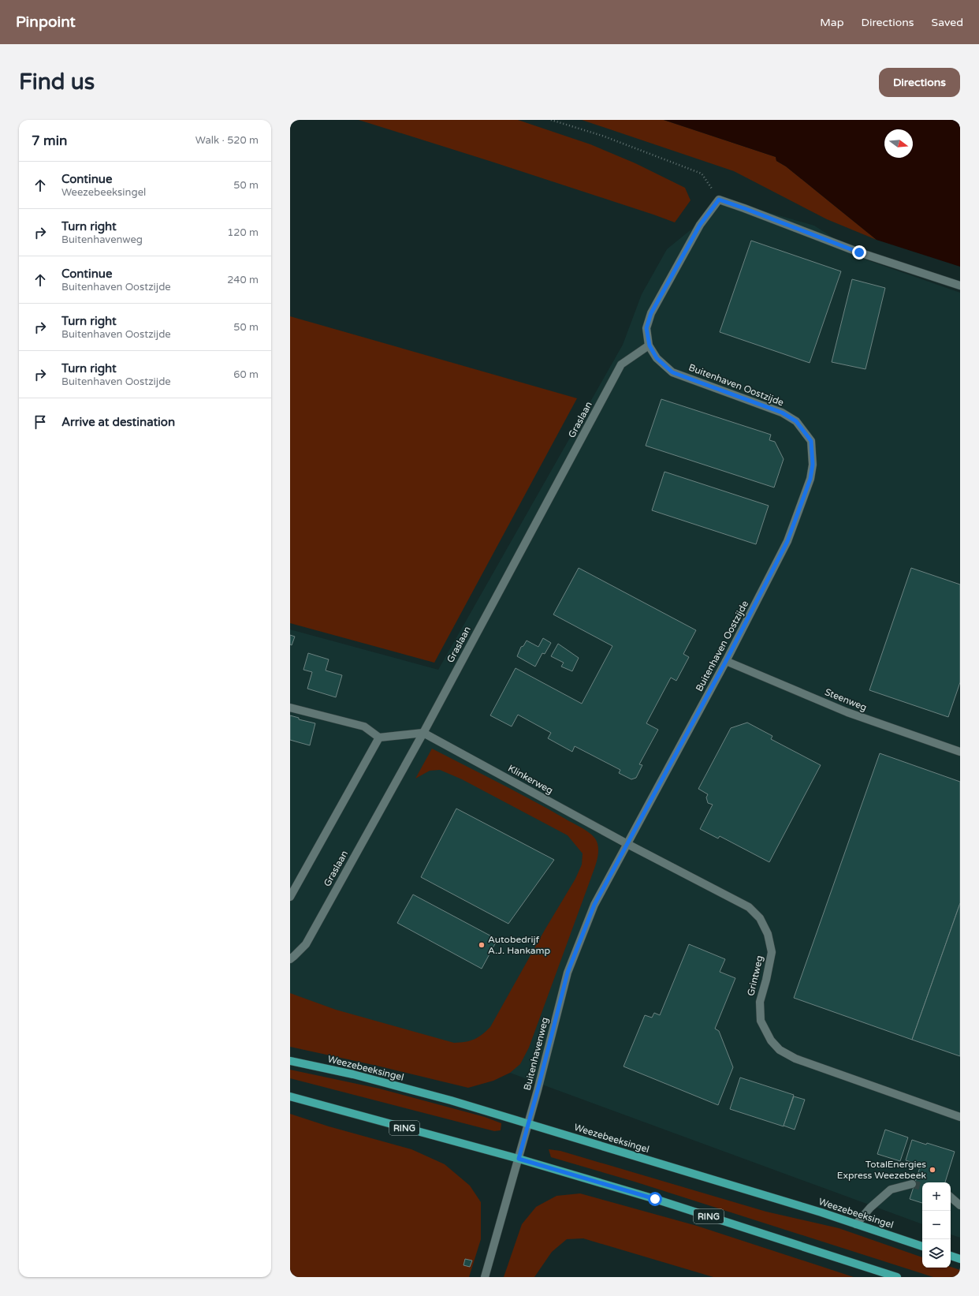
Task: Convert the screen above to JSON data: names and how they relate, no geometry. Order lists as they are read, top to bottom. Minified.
{"streets":{"main road":["Weezebeeksingel","RING"],"street":["Buitenhaven Oostzijde","Graslaan","Steenweg","Klinkerweg","Grintweg","Buitenhavenweg"]},"crossings":[["Buitenhaven Oostzijde","Graslaan"],["Buitenhaven Oostzijde","Steenweg"],["Buitenhaven Oostzijde","Klinkerweg"],["Buitenhaven Oostzijde","Grintweg"],["Buitenhaven Oostzijde","Buitenhavenweg"],["Graslaan","Klinkerweg"],["Klinkerweg","Grintweg"],["Klinkerweg","Buitenhavenweg"],["Grintweg","Buitenhavenweg"],["Buitenhavenweg","Weezebeeksingel"],["Buitenhavenweg","RING"]],"places":["Autobedrijf A.J. Hankamp","TotalEnergies Express Weezebeek"],"north":"right","page":{"header":"Pinpoint","nav":["Map","Directions","Saved"],"buttons":"Directions","title":"Find us","heading":["7 min","Walk · 520 m"],"list":[["Continue","Weezebeeksingel","50 m"],["Turn right","Buitenhavenweg","120 m"],["Continue","Buitenhaven Oostzijde","240 m"],["Turn right","Buitenhaven Oostzijde","50 m"],["Turn right","Buitenhaven Oostzijde","60 m"],"Arrive at destination"],"map_buttons":["+","−"]}}
